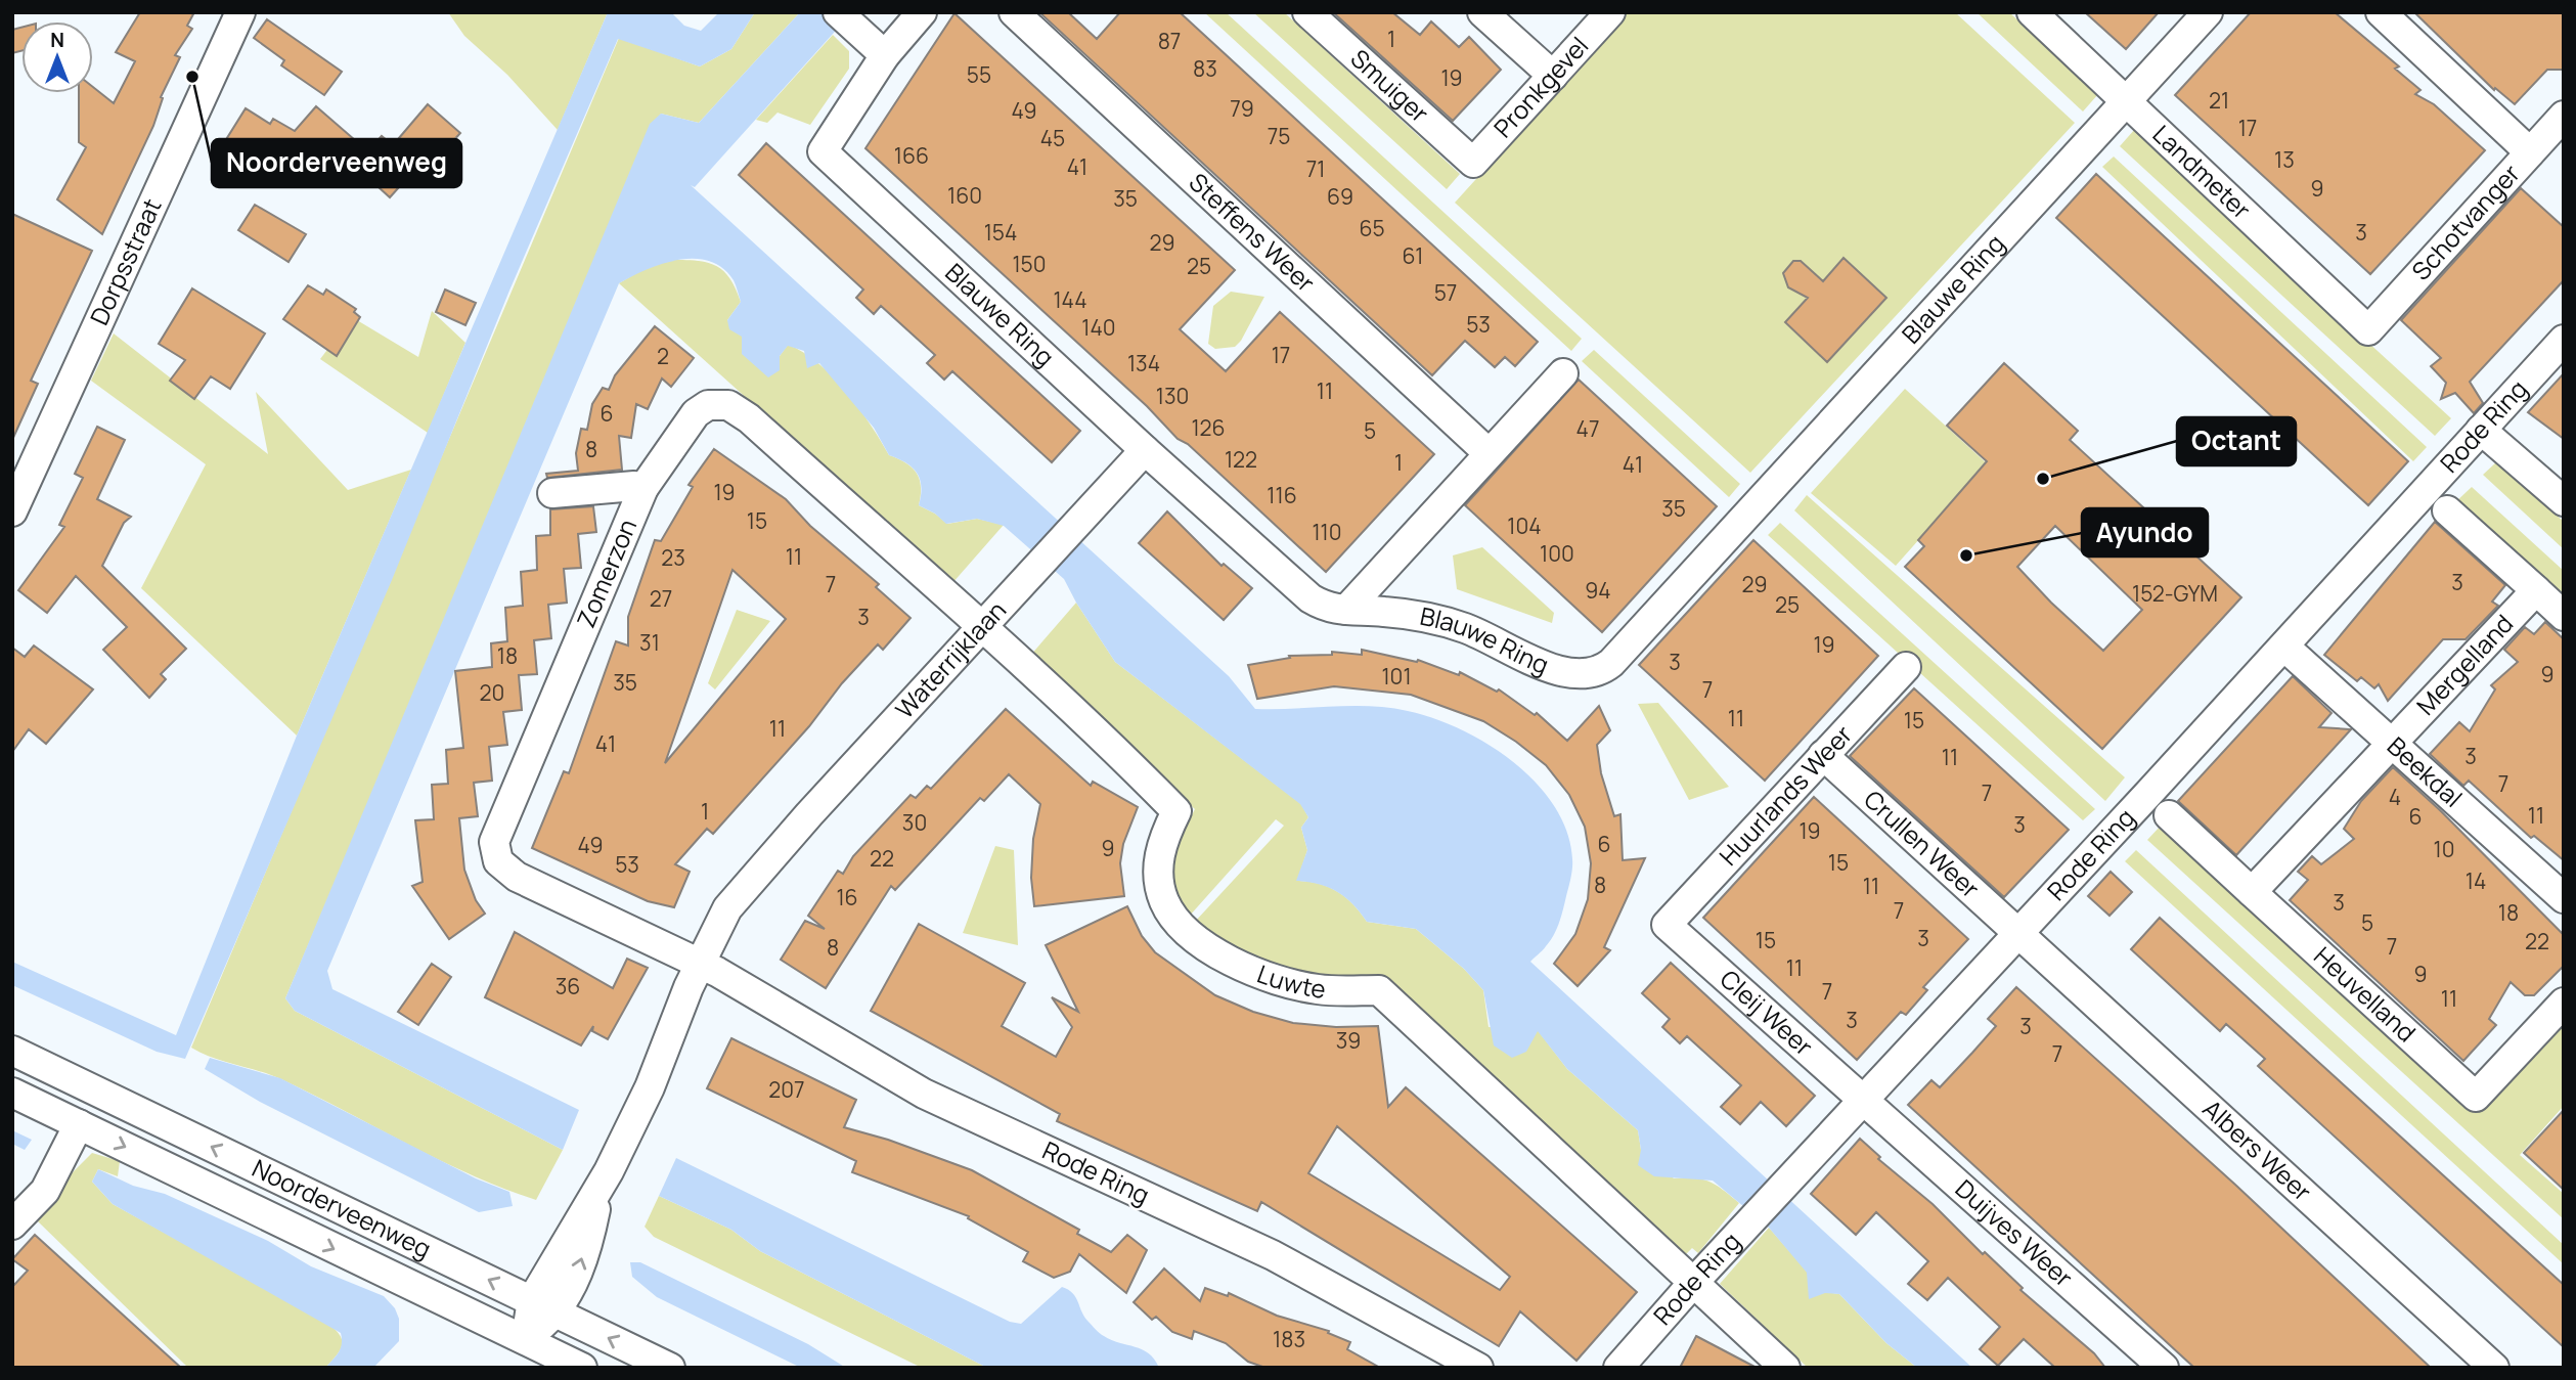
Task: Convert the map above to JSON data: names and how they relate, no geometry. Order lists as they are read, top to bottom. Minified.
{"streets":{"street":["Smuiger","Pronkgevel","Landmeter","Schotvanger","Steffens Weer","Dorpsstraat","Blauwe Ring","Rode Ring","Zomerzon","Waterrijklaan","Mergelland","Beekdal","Huurlands Weer","Crullen Weer","Luwte","Heuvelland","Cleij Weer","Albers Weer","Noorderveenweg","Duijves Weer"]},"crossings":[["Smuiger","Pronkgevel"],["Landmeter","Schotvanger"],["Landmeter","Blauwe Ring"],["Blauwe Ring","Waterrijklaan"],["Rode Ring","Zomerzon"],["Rode Ring","Waterrijklaan"],["Rode Ring","Beekdal"],["Rode Ring","Crullen Weer"],["Rode Ring","Luwte"],["Rode Ring","Cleij Weer"],["Rode Ring","Albers Weer"],["Rode Ring","Duijves Weer"],["Zomerzon","Waterrijklaan"],["Zomerzon","Luwte"],["Waterrijklaan","Luwte"],["Waterrijklaan","Noorderveenweg"],["Mergelland","Beekdal"],["Huurlands Weer","Crullen Weer"],["Huurlands Weer","Cleij Weer"],["Crullen Weer","Albers Weer"],["Cleij Weer","Duijves Weer"]],"places":["Noorderveenweg","Octant","Ayundo"],"house_numbers":["1","87","83","55","19","21","79","49","17","75","45","166","13","41","71","9","160","69","35","65","154","3","29","61","150","25","57","144","53","140","17","2","134","11","130","6","126","47","5","8","122","1","41","19","116","35","15","104","110","100","11","23","3","7","29","94","152-GYM","27","25","3","31","19","18","3","9","101","35","7","20","11","15","11","41","3","11","7","7","4","1","11","6","30","3","19","6","49","9","10","22","15","53","14","8","11","16","3","7","18","5","3","15","22","7","8","11","9","36","7","11","3","3","39","7","207","183"],"north":"top"}
